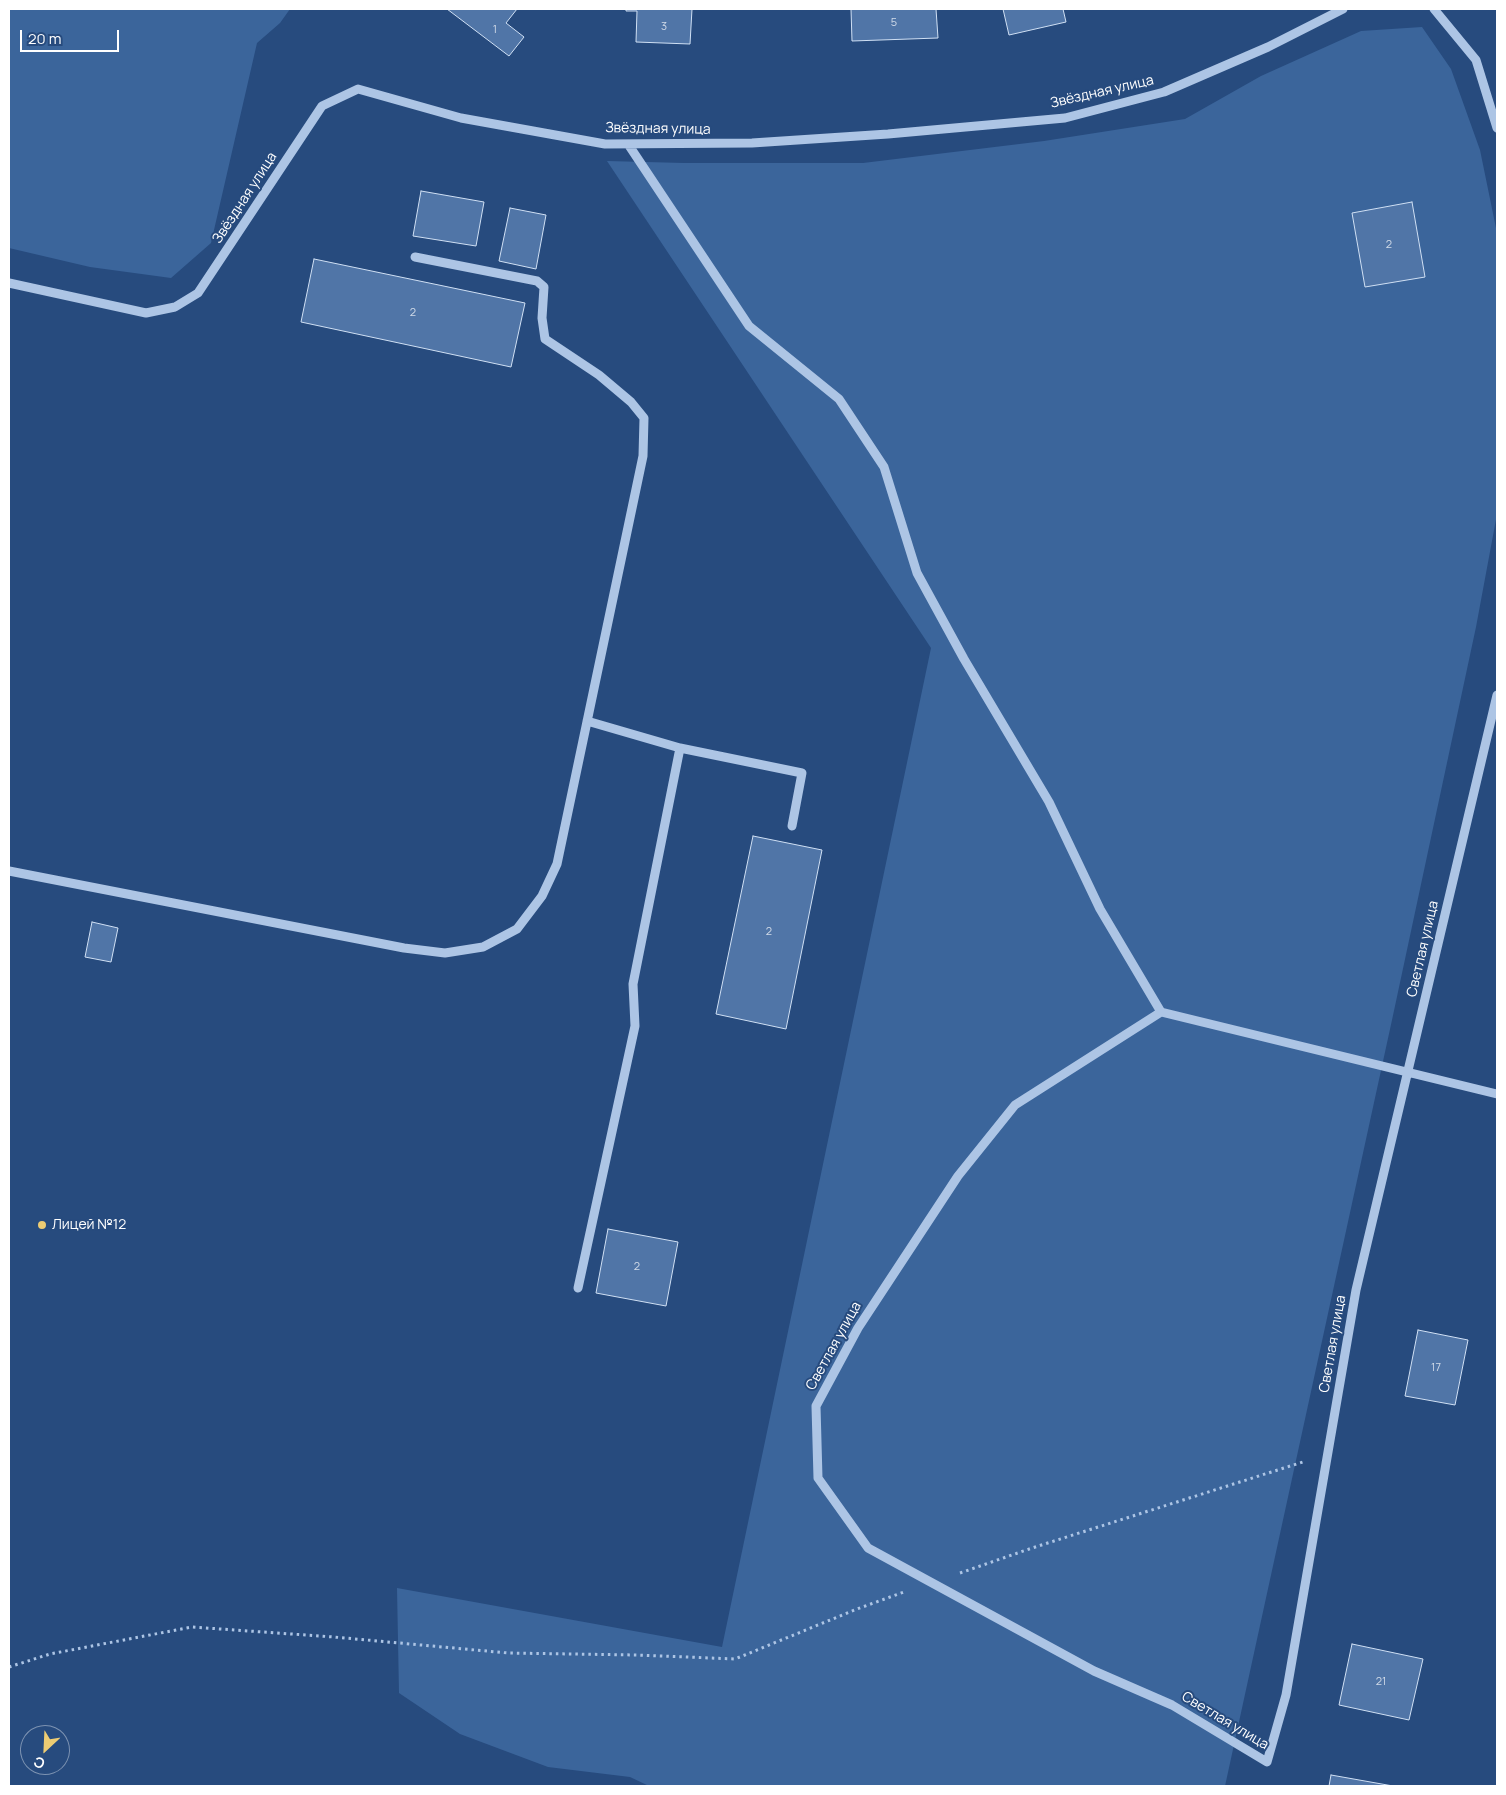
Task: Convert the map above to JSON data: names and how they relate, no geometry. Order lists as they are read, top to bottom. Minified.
{"streets":{"street":["Звёздная улица","Светлая улица"]},"places":["Лицей №12"],"house_numbers":["5","3","1","2","2","2","2","17","21"],"scale_bar":"20 m","north":"bottom left"}
